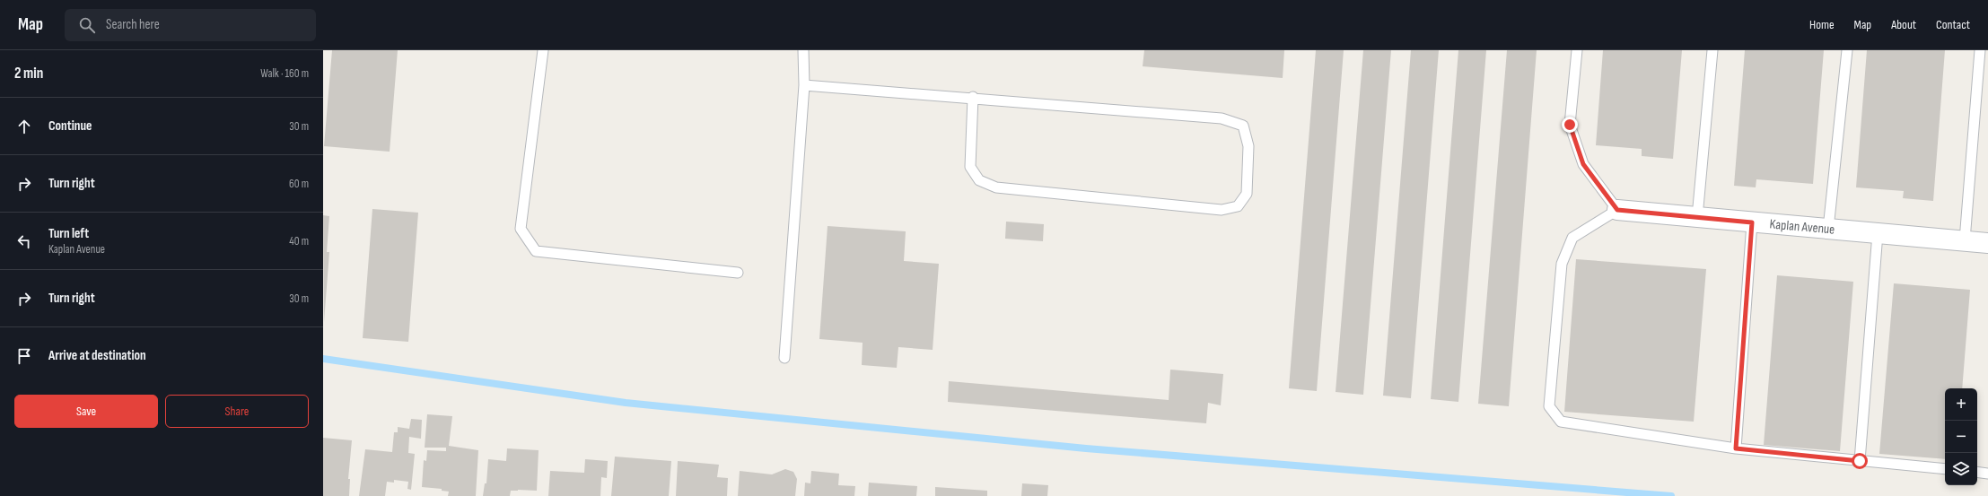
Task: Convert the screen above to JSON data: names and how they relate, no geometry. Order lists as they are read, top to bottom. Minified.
{"streets":{"street":["Kaplan Avenue"]},"page":{"header":"Map","search":"Search here","nav":["Home","Map","About","Contact"],"heading":["2 min","Walk · 160 m"],"list":[["Continue","30 m"],["Turn right","60 m"],["Turn left","Kaplan Avenue","40 m"],["Turn right","30 m"],"Arrive at destination"],"buttons":["Save","Share"],"map_buttons":["+","−"]}}
